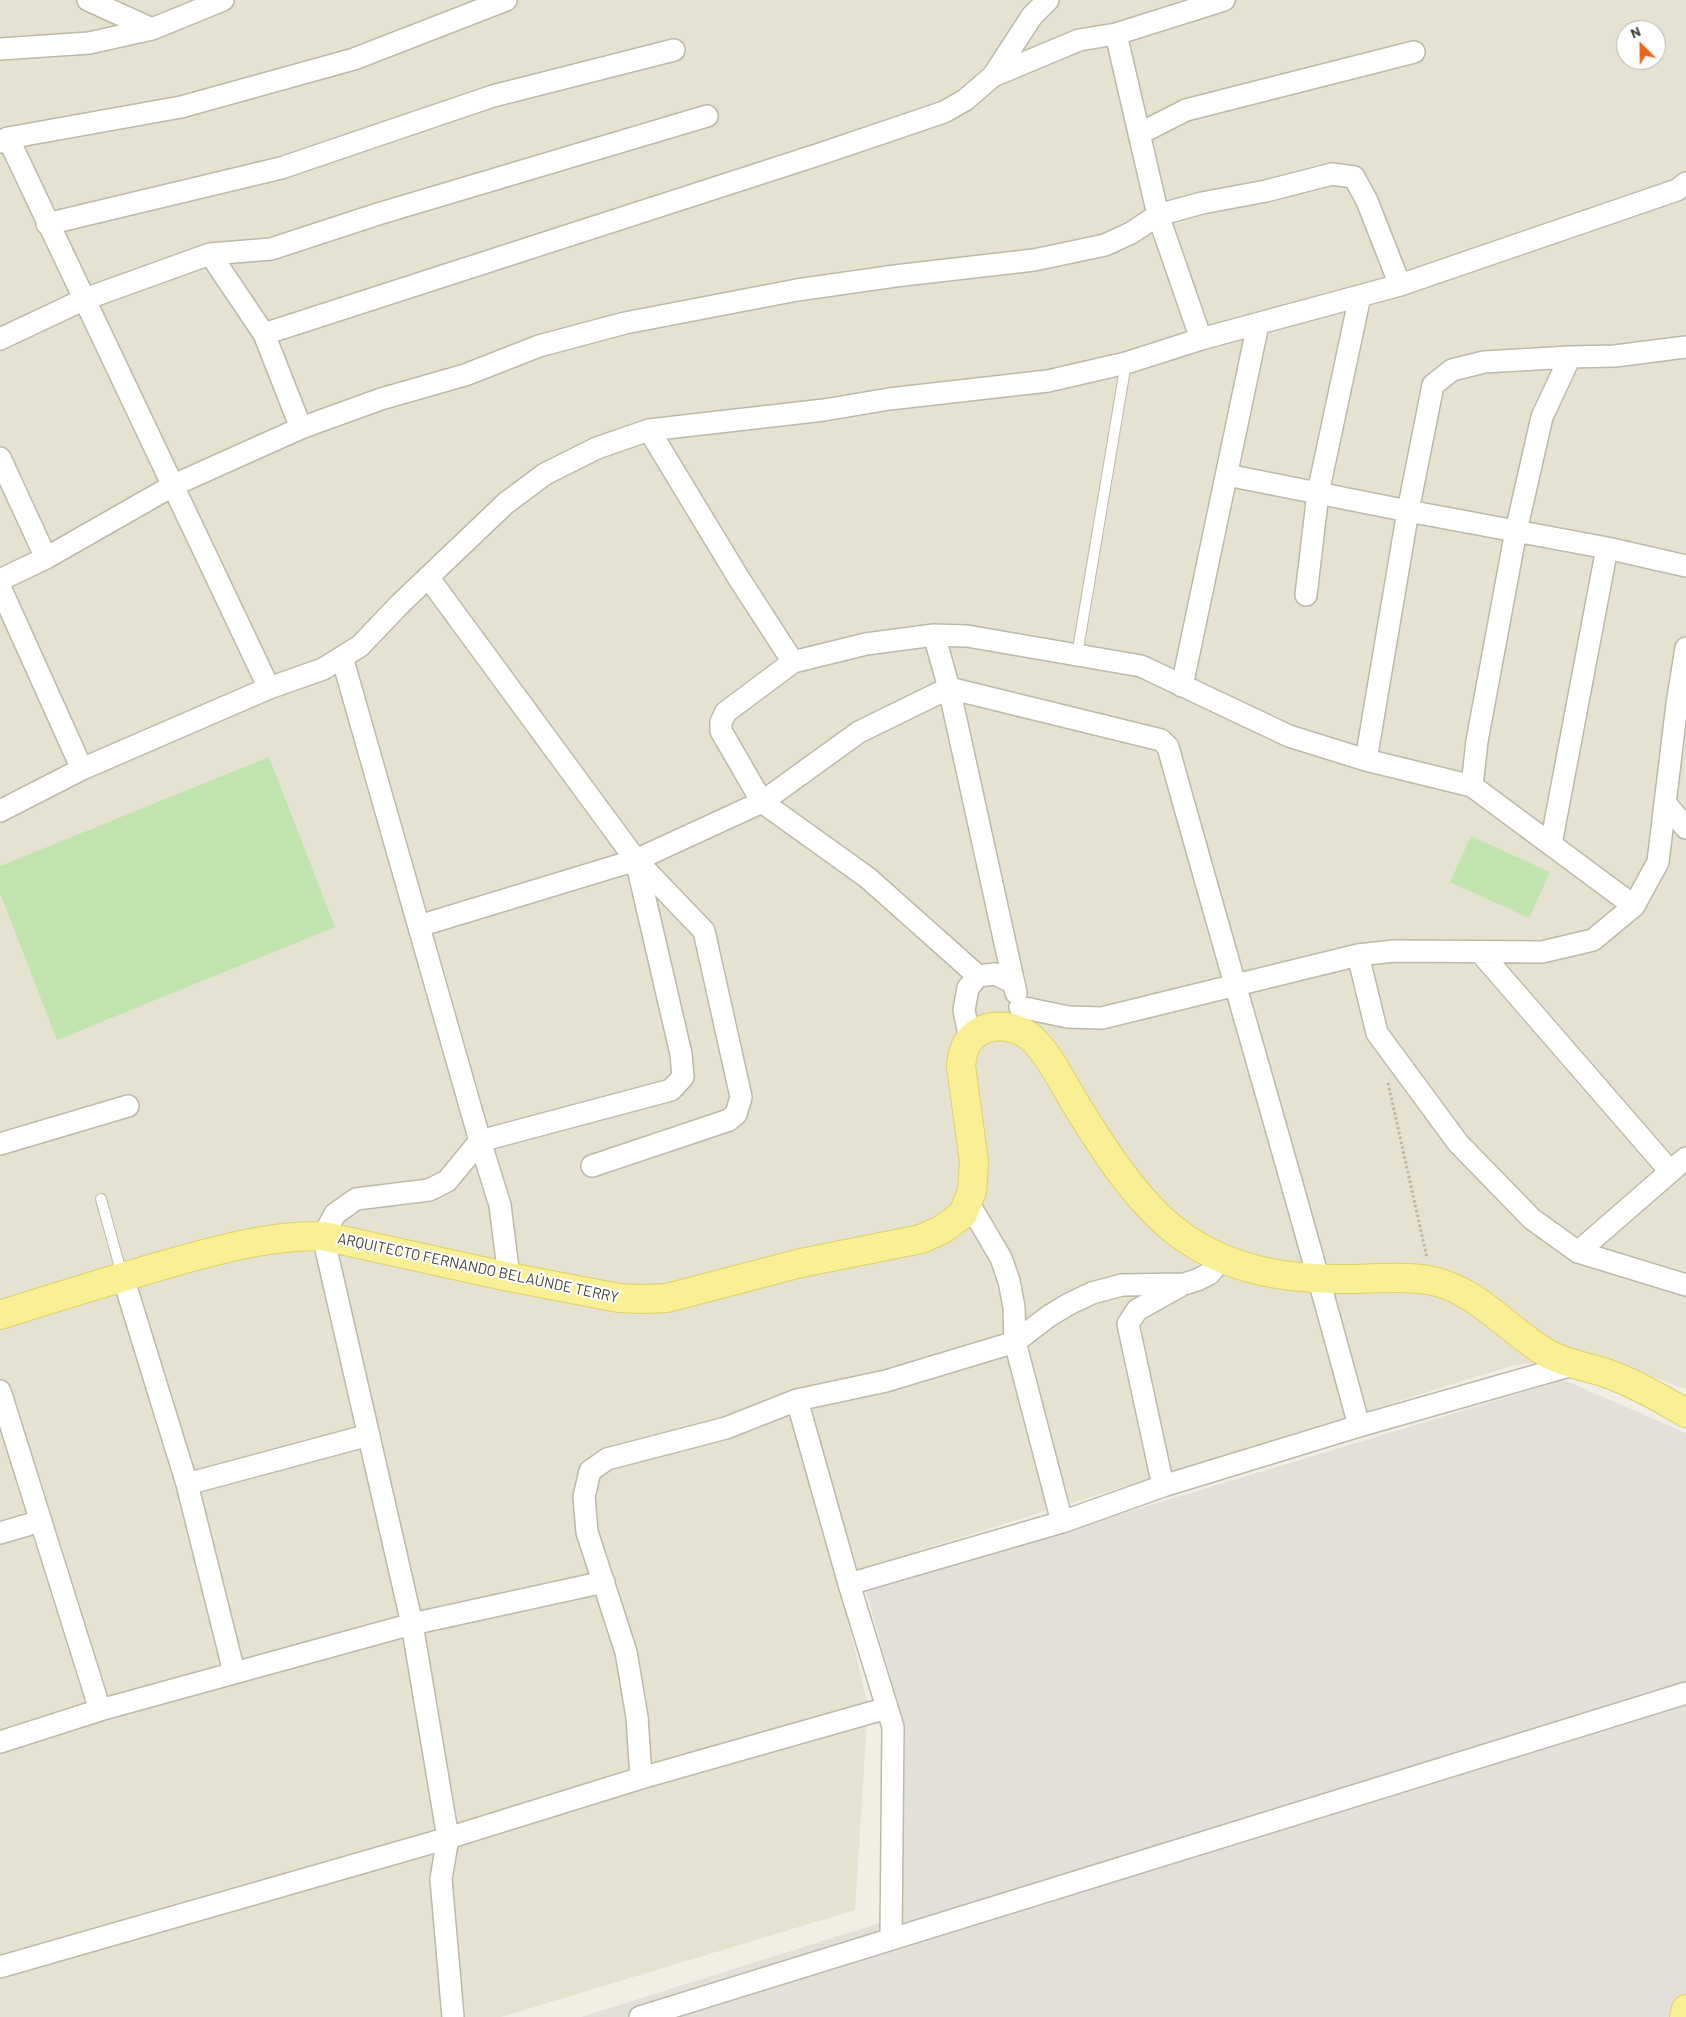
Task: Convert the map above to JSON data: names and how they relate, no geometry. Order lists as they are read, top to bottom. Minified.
{"streets":{"main road":["ARQUITECTO FERNANDO BELAÚNDE TERRY"]},"north":"top left"}
